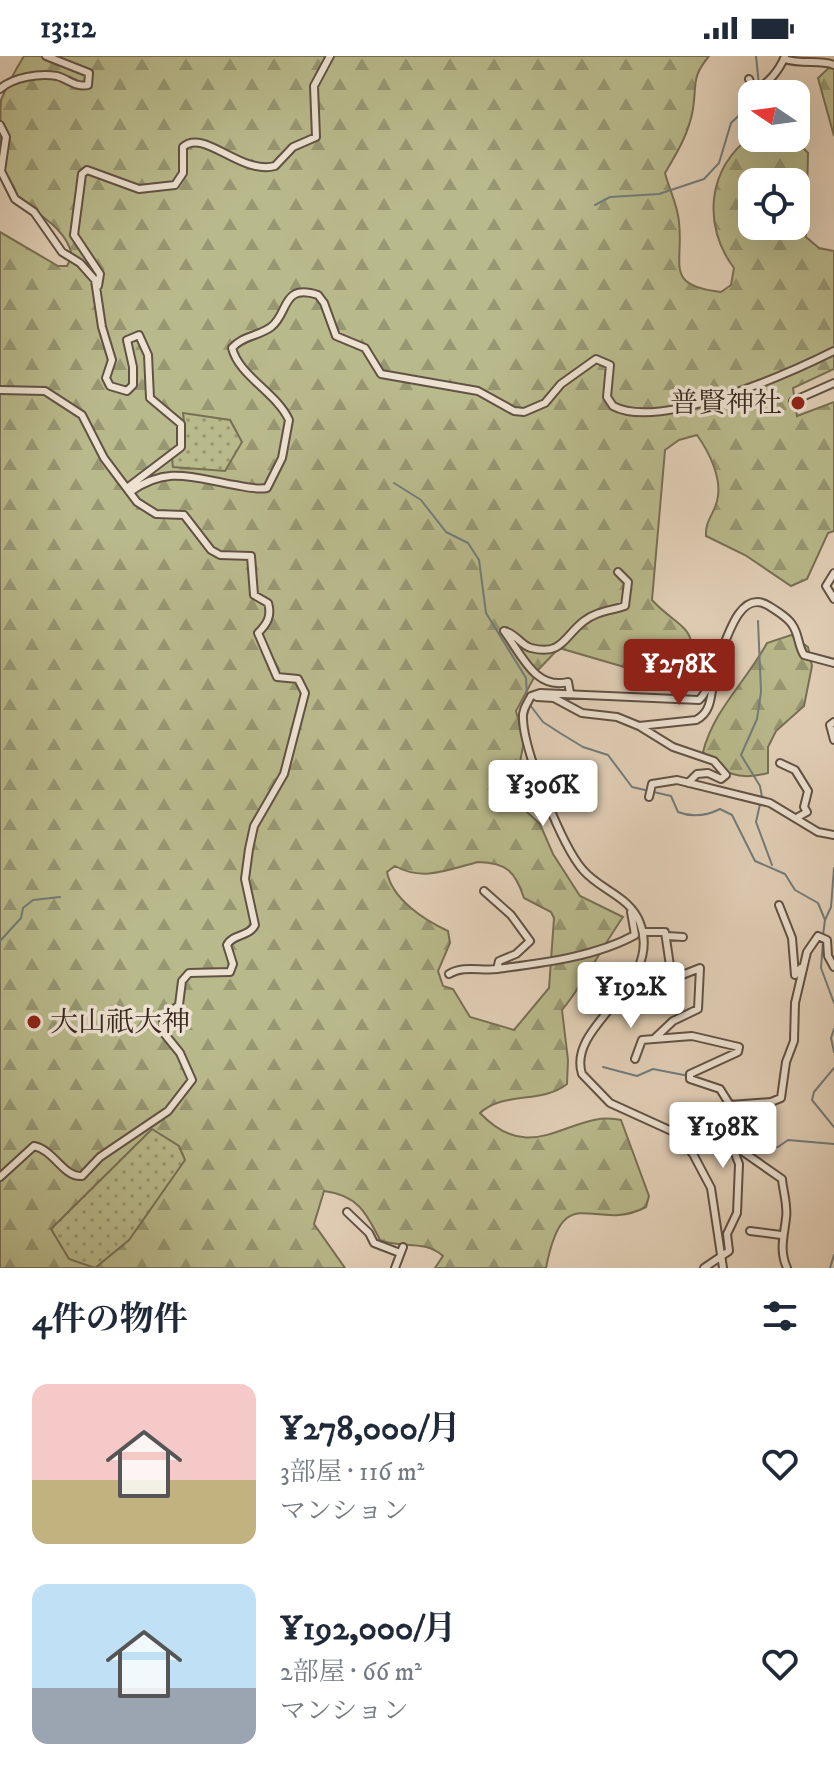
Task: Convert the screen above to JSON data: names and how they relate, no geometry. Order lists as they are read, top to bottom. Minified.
{"places":["普賢神社","大山祇大神"],"north":"left","page":{"status":"13:12","price":["¥278K","¥306K","¥192K","¥198K"],"heading":"4件の物件","list":[{"name":"¥278,000/月","note":"3部屋 · 116 m² · マンション"},{"name":"¥192,000/月","note":"2部屋 · 66 m² · マンション"}]}}
